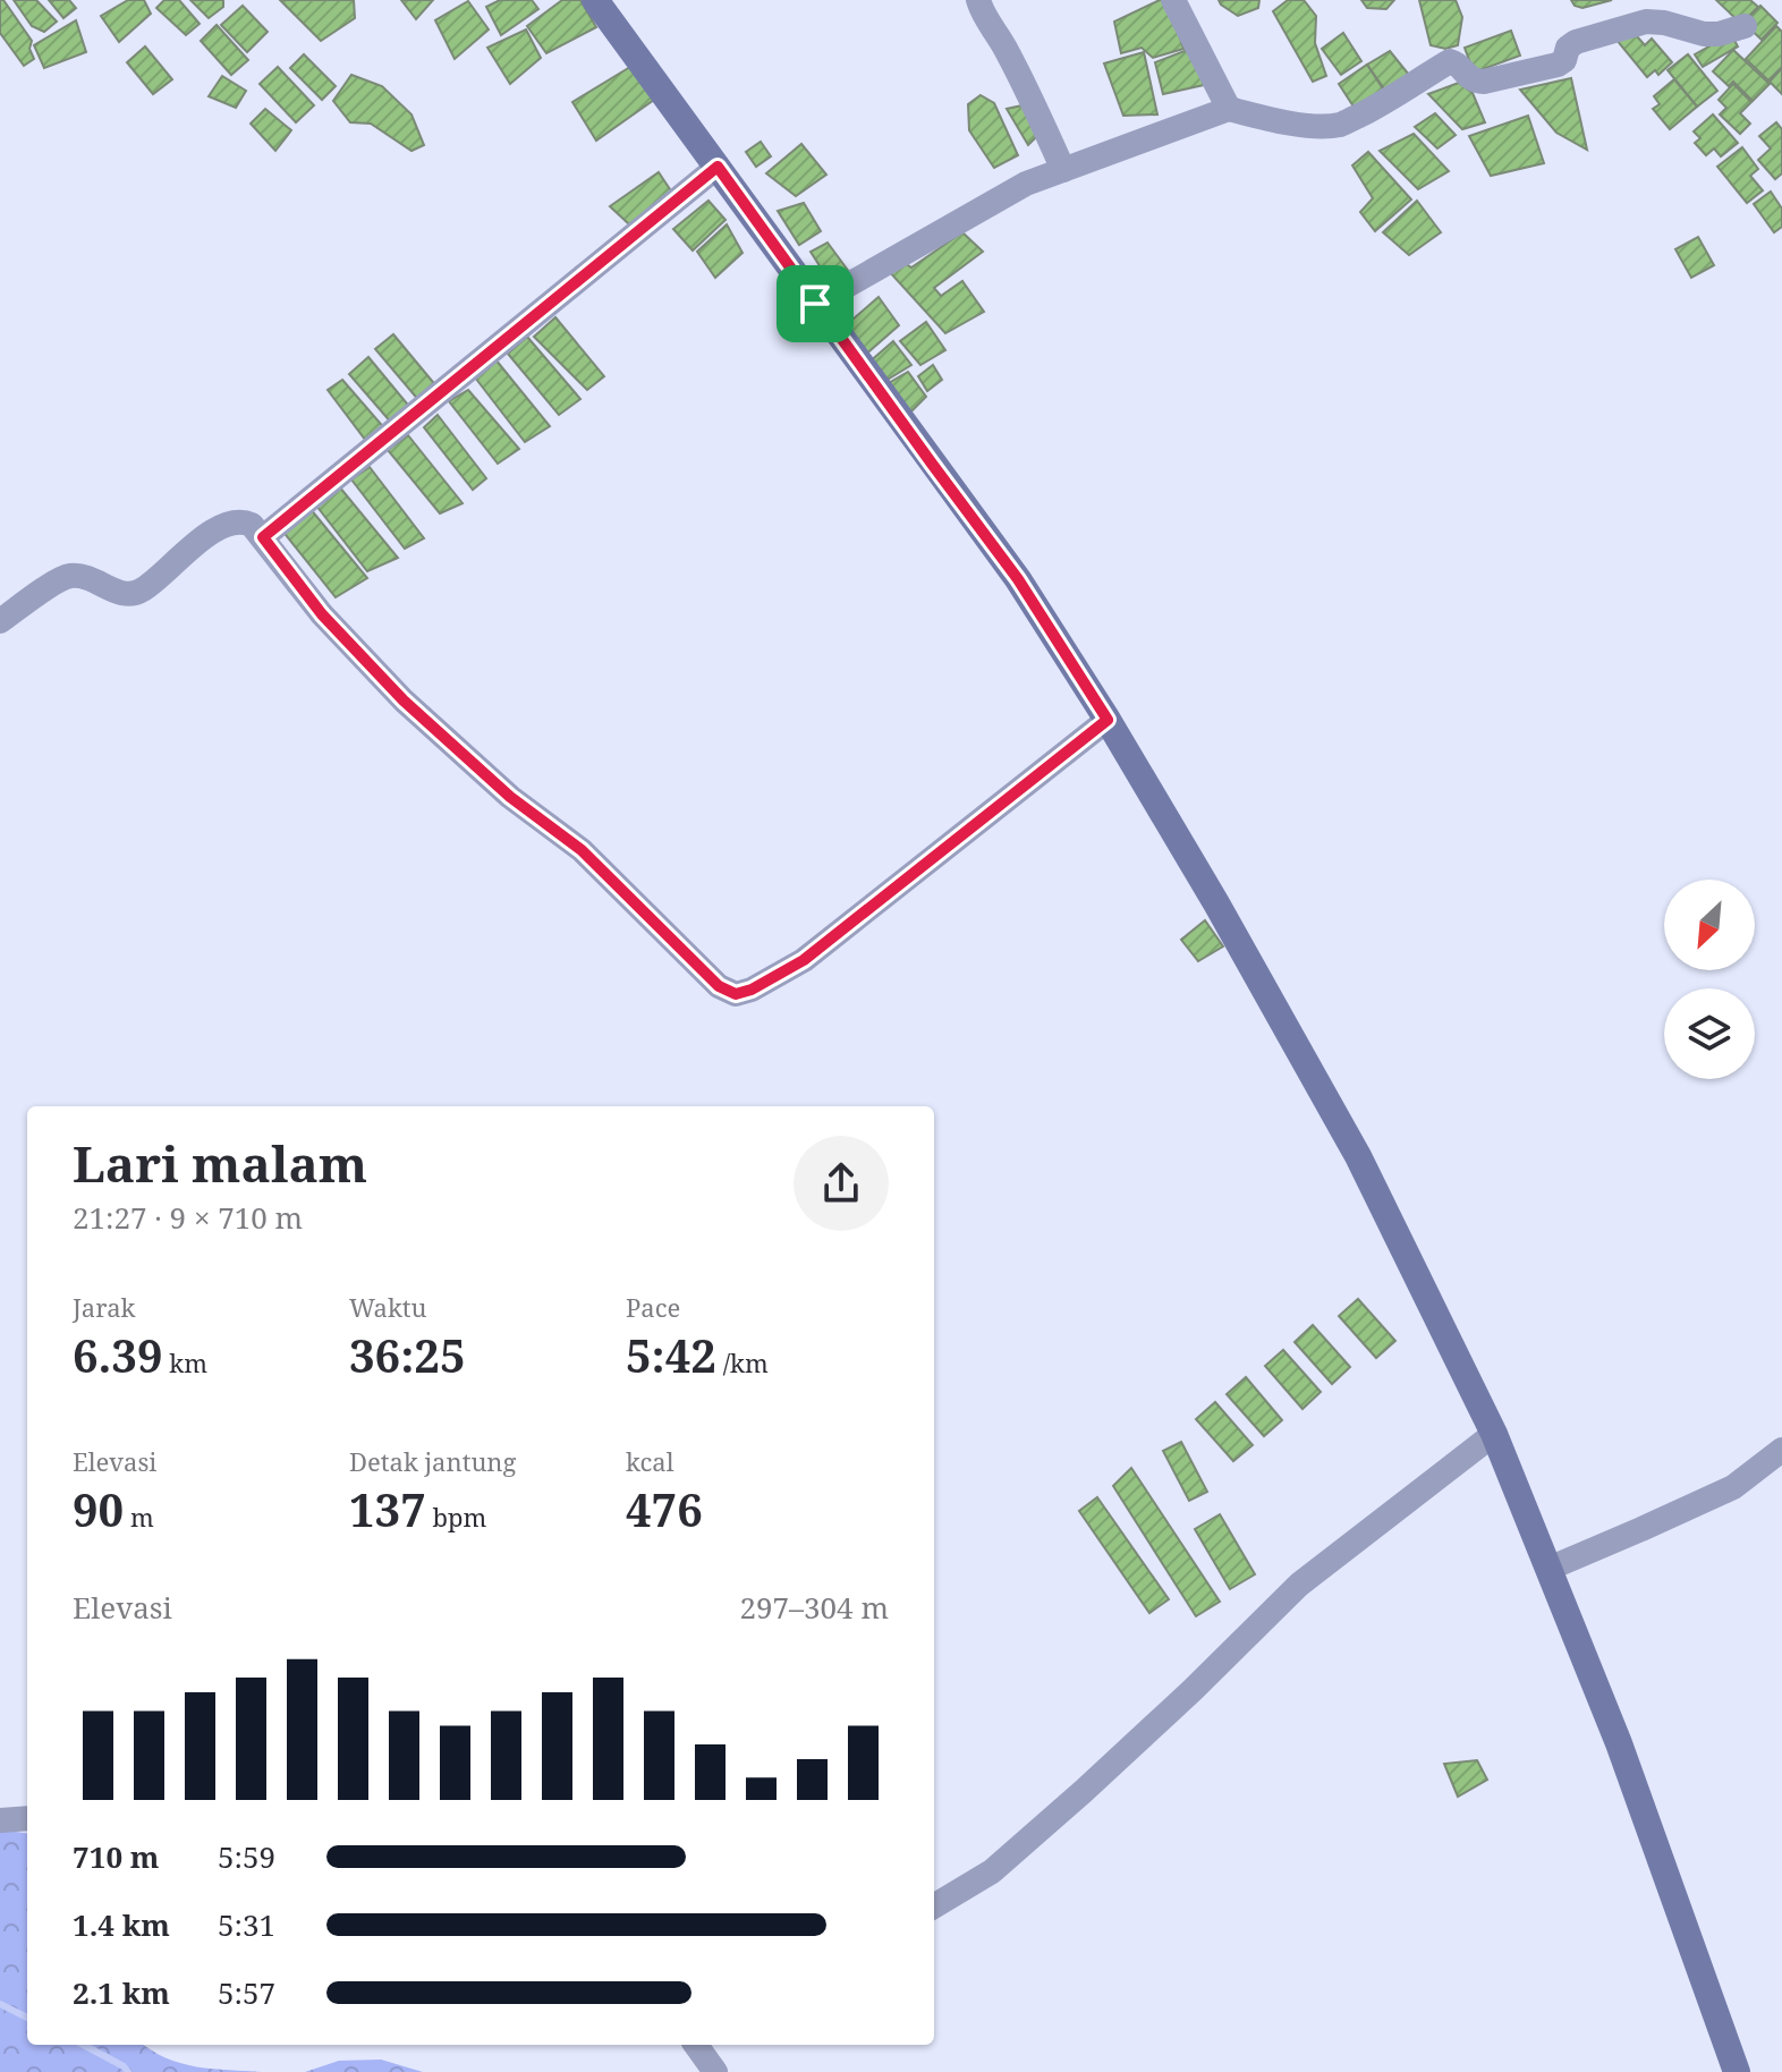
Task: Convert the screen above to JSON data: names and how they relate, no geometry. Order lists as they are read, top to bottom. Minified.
{"north":"bottom left","page":{"heading":["Lari malam","21:27 · 9 × 710 m"],"stats":[["Jarak","6.39 km"],["Waktu","36:25"],["Pace","5:42 /km"],["Elevasi","90 m"],["Detak jantung","137 bpm"],["kcal","476"]],"chart":["Elevasi","297–304 m"],"list":[{"name":"710 m","note":"5:59"},{"name":"1.4 km","note":"5:31"},{"name":"2.1 km","note":"5:57"}]}}
